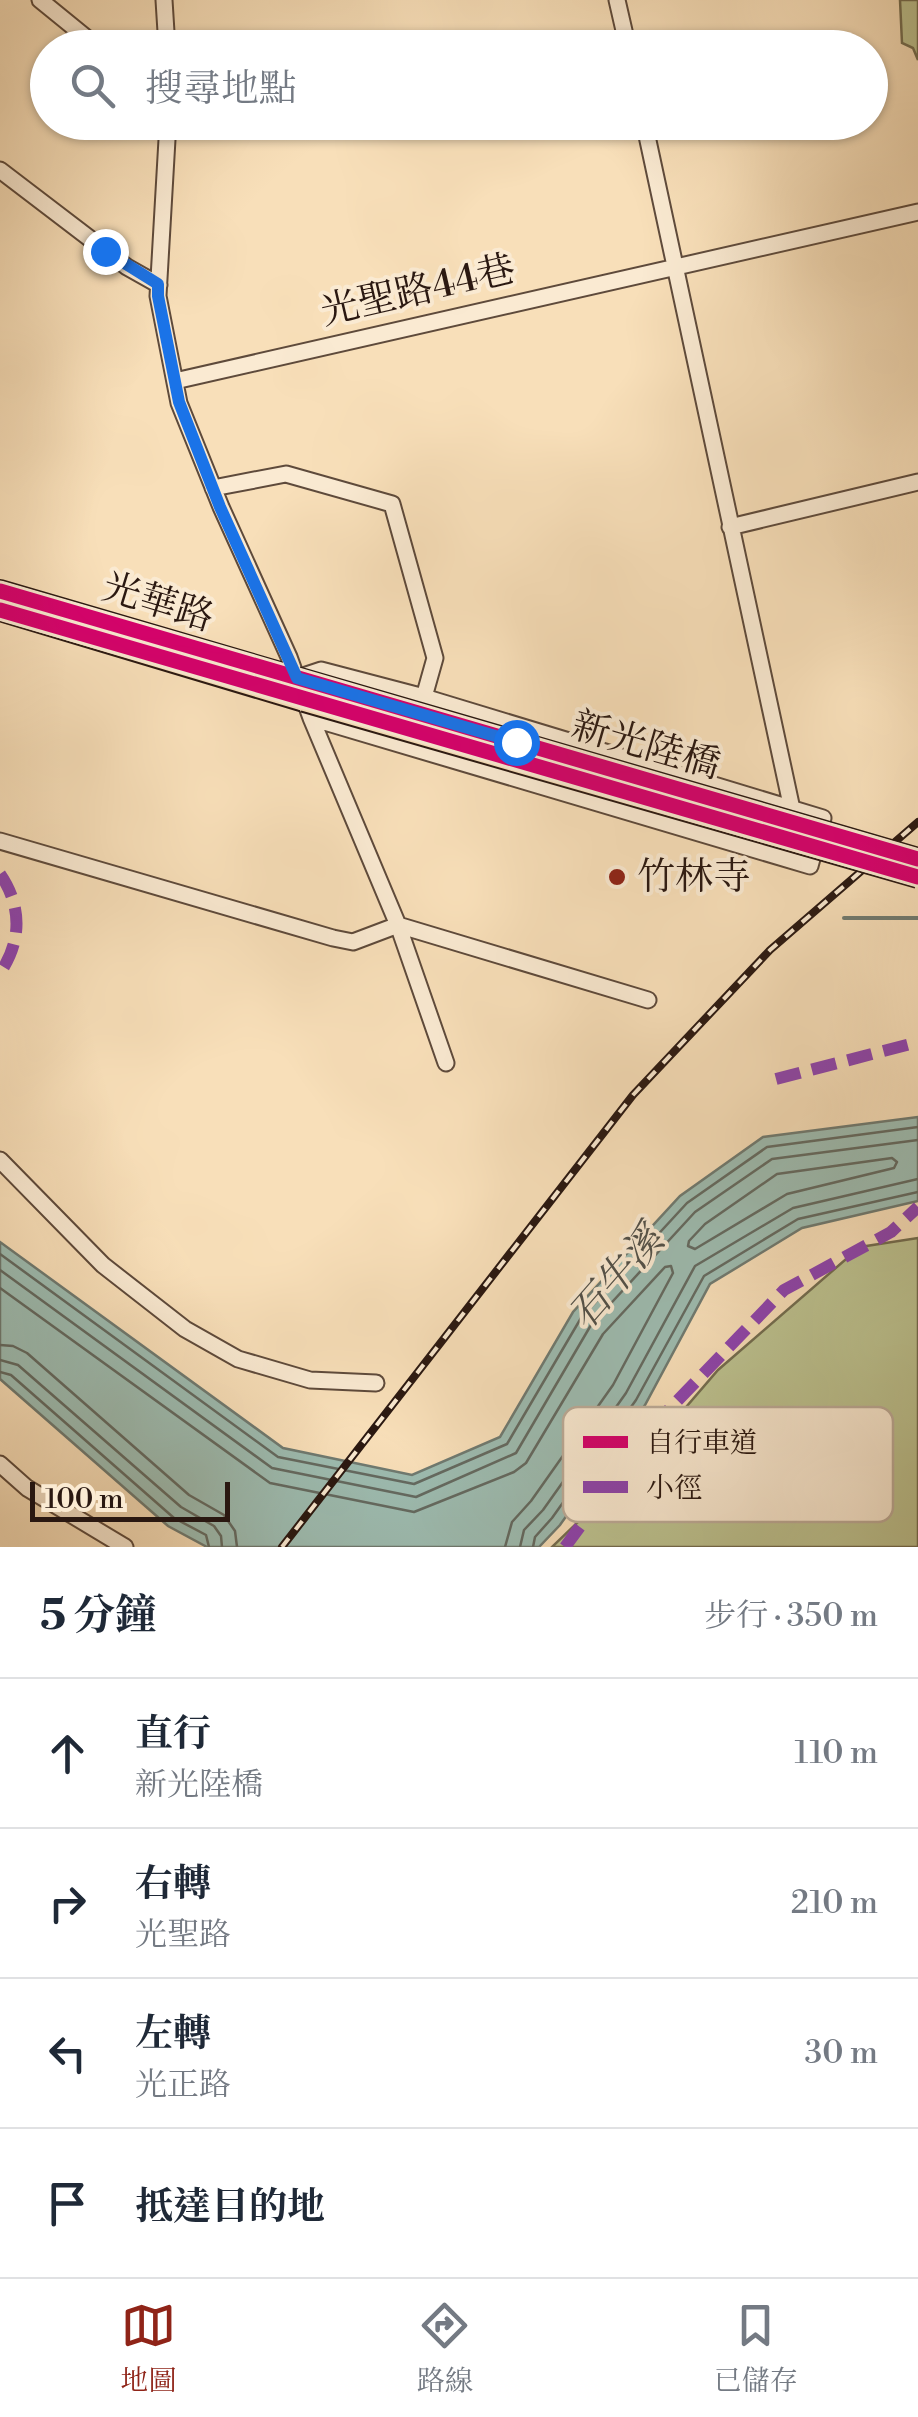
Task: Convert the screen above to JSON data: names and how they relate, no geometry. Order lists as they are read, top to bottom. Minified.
{"streets":{"main road":["光華路","新光陸橋"],"street":["光聖路44巷"]},"crossings":[["光華路","新光陸橋"]],"water":["石牛溪"],"places":["竹林寺"],"legend":["自行車道","小徑"],"scale_bar":"100 m","page":{"search":"搜尋地點","scale":"100 m","heading":["5 分鐘","步行 · 350 m"],"list":[["直行","新光陸橋","110 m"],["右轉","光聖路","210 m"],["左轉","光正路","30 m"],"抵達目的地"],"nav":["地圖","路線","已儲存"]}}
